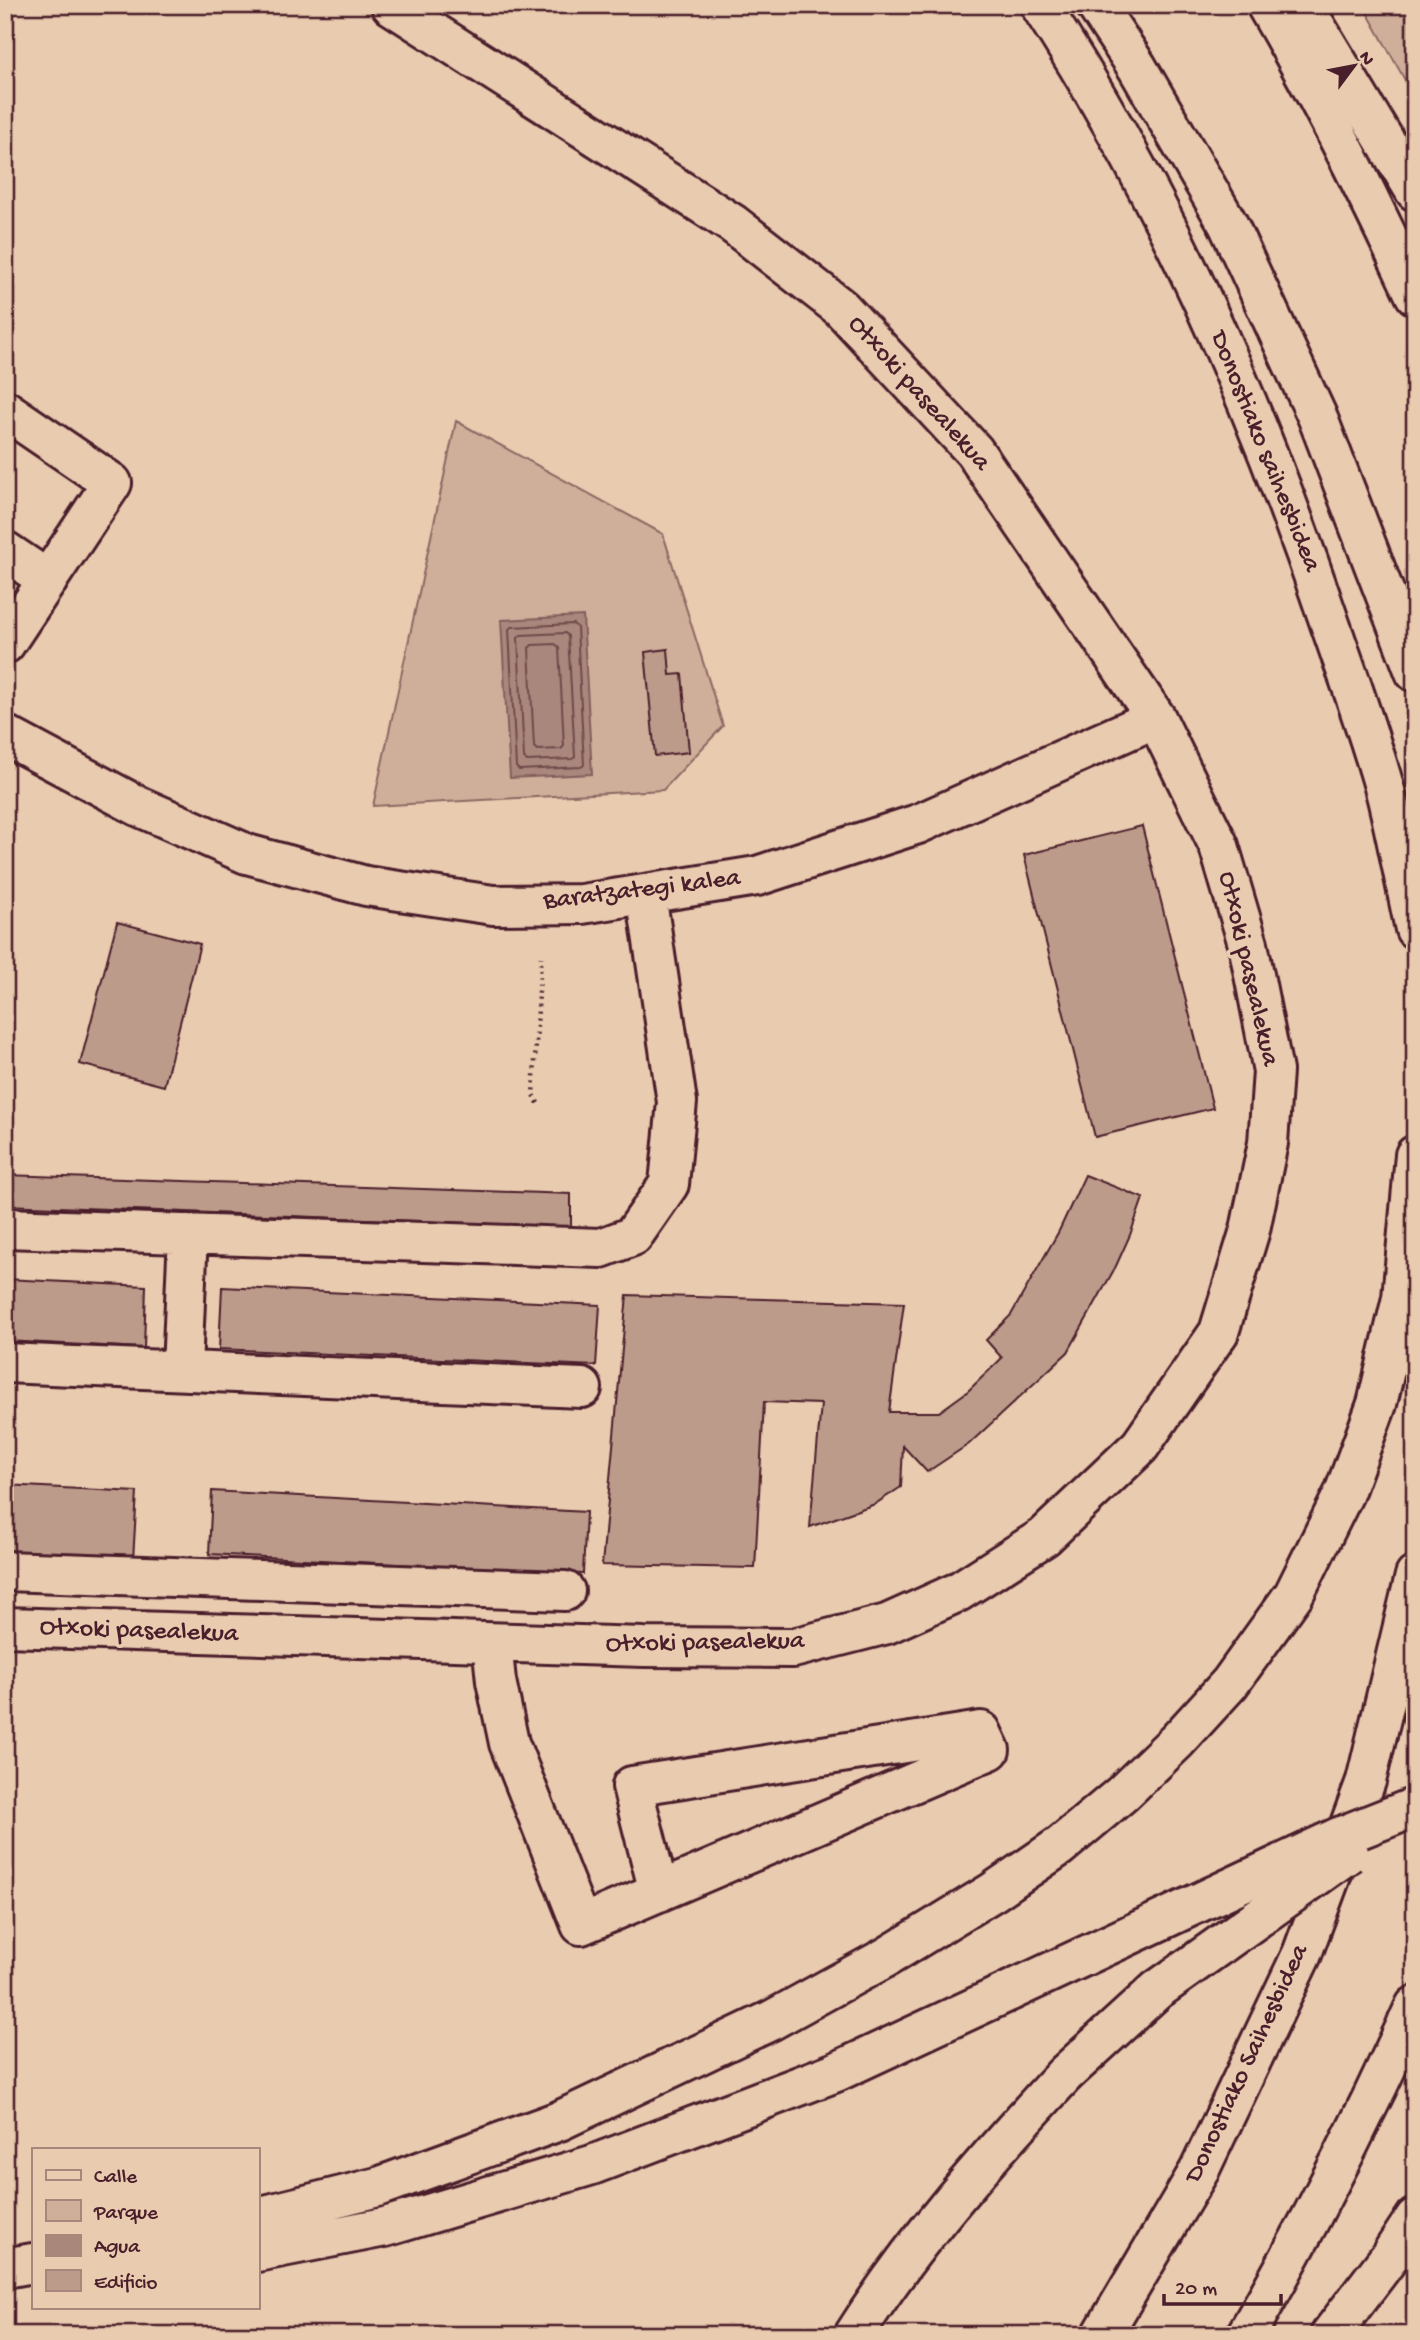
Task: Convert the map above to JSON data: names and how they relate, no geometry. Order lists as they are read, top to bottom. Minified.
{"streets":{"main road":["Otxoki pasealekua","Donostiako saihesbidea","Baratzategi kalea","Donostiako Saihesbidea"]},"crossings":[["Otxoki pasealekua","Baratzategi kalea"]],"legend":["Calle","Parque","Agua","Edificio"],"scale_bar":"20 m","north":"top right"}
